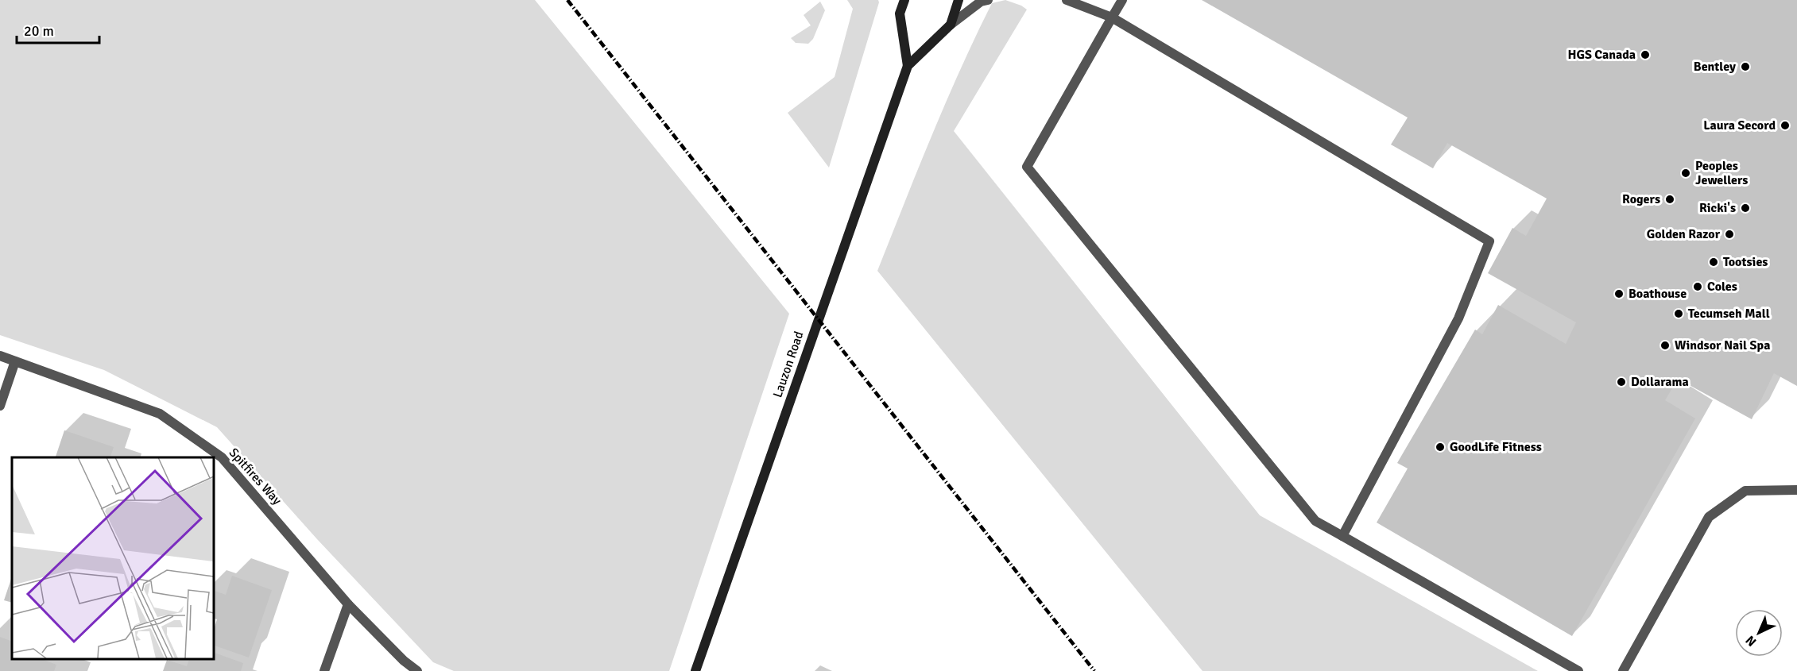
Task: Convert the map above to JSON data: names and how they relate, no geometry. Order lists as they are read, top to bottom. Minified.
{"streets":{"street":["Lauzon Road","Spitfires Way"]},"places":["HGS Canada","Bentley","Laura Secord","Peoples Jewellers","Rogers","Ricki's","Golden Razor","Tootsies","Coles","Boathouse","Tecumseh Mall","Windsor Nail Spa","Dollarama","GoodLife Fitness"],"scale_bar":"20 m","north":"bottom left"}
